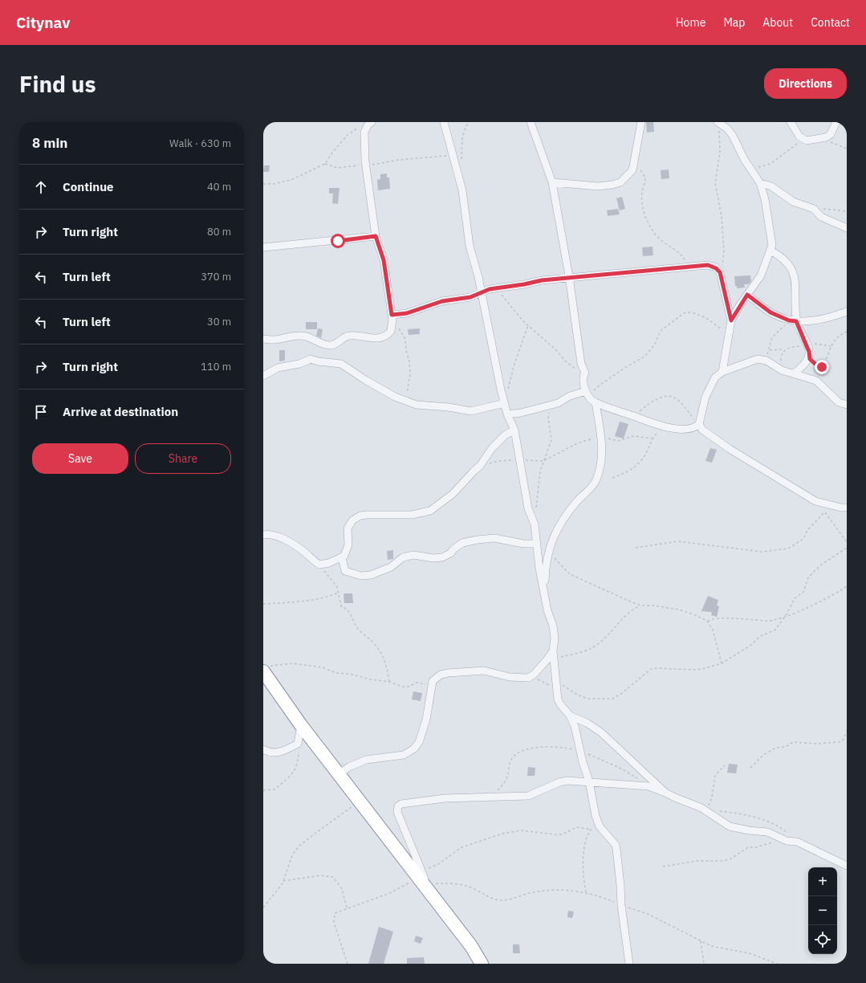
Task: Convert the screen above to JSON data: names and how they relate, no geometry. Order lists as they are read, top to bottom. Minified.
{"page":{"header":"Citynav","nav":["Home","Map","About","Contact"],"buttons":["Directions",["Save","Share"]],"title":"Find us","heading":["8 min","Walk · 630 m"],"list":[["Continue","40 m"],["Turn right","80 m"],["Turn left","370 m"],["Turn left","30 m"],["Turn right","110 m"],"Arrive at destination"],"map_buttons":["+","−"]}}
